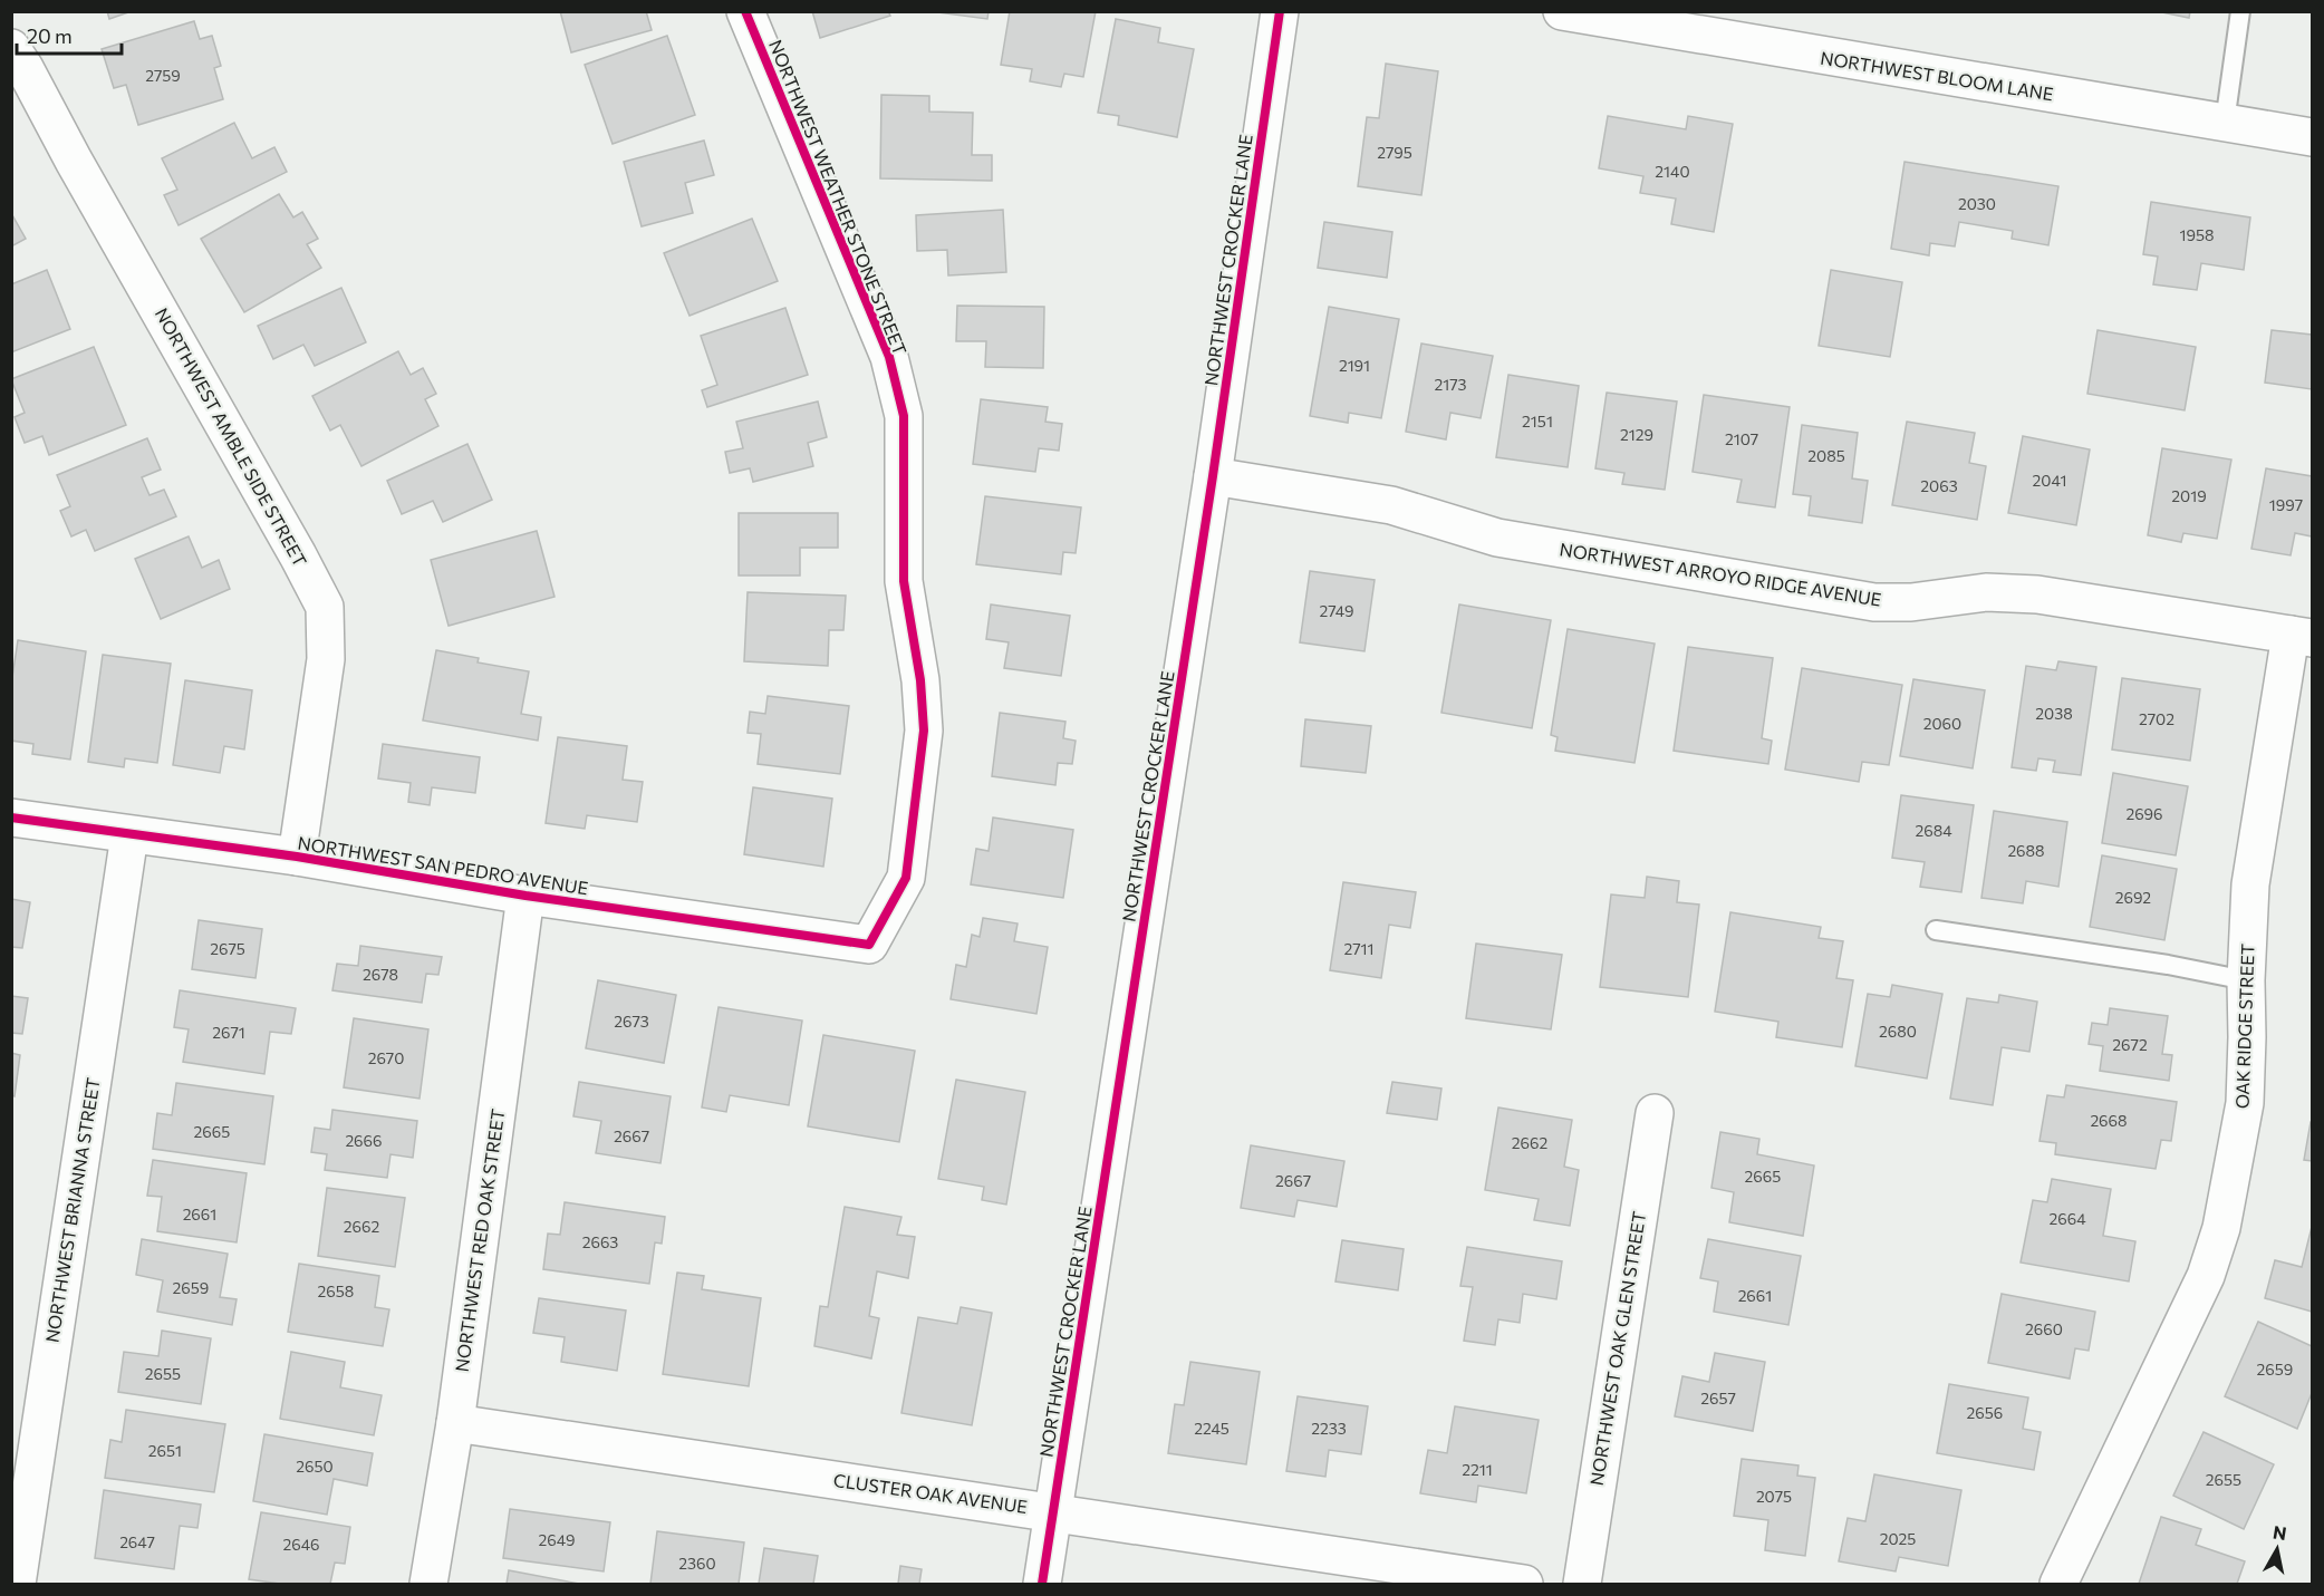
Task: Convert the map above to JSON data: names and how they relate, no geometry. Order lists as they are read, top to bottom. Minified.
{"streets":{"street":["NORTHWEST BLOOM LANE","NORTHWEST WEATHER STONE STREET","NORTHWEST CROCKER LANE","NORTHWEST AMBLE SIDE STREET","NORTHWEST ARROYO RIDGE AVENUE","NORTHWEST SAN PEDRO AVENUE","OAK RIDGE STREET","NORTHWEST BRIANNA STREET","NORTHWEST RED OAK STREET","NORTHWEST OAK GLEN STREET","CLUSTER OAK AVENUE"]},"crossings":[["NORTHWEST WEATHER STONE STREET","NORTHWEST SAN PEDRO AVENUE"],["NORTHWEST CROCKER LANE","NORTHWEST ARROYO RIDGE AVENUE"],["NORTHWEST CROCKER LANE","CLUSTER OAK AVENUE"],["NORTHWEST AMBLE SIDE STREET","NORTHWEST SAN PEDRO AVENUE"],["NORTHWEST ARROYO RIDGE AVENUE","OAK RIDGE STREET"],["NORTHWEST SAN PEDRO AVENUE","NORTHWEST BRIANNA STREET"],["NORTHWEST SAN PEDRO AVENUE","NORTHWEST RED OAK STREET"],["NORTHWEST RED OAK STREET","CLUSTER OAK AVENUE"]],"house_numbers":["2759","2795","2140","2030","1958","2191","2173","2151","2129","2107","2085","2041","2063","2019","1997","2749","2038","2702","2060","2696","2684","2688","2692","2675","2711","2678","2673","2680","2671","2672","2670","2668","2665","2667","2666","2662","2665","2667","2661","2664","2662","2663","2659","2658","2661","2660","2659","2655","2657","2656","2245","2233","2651","2650","2211","2655","2075","2025","2649","2647","2646","2360"],"scale_bar":"20 m","north":"top"}
